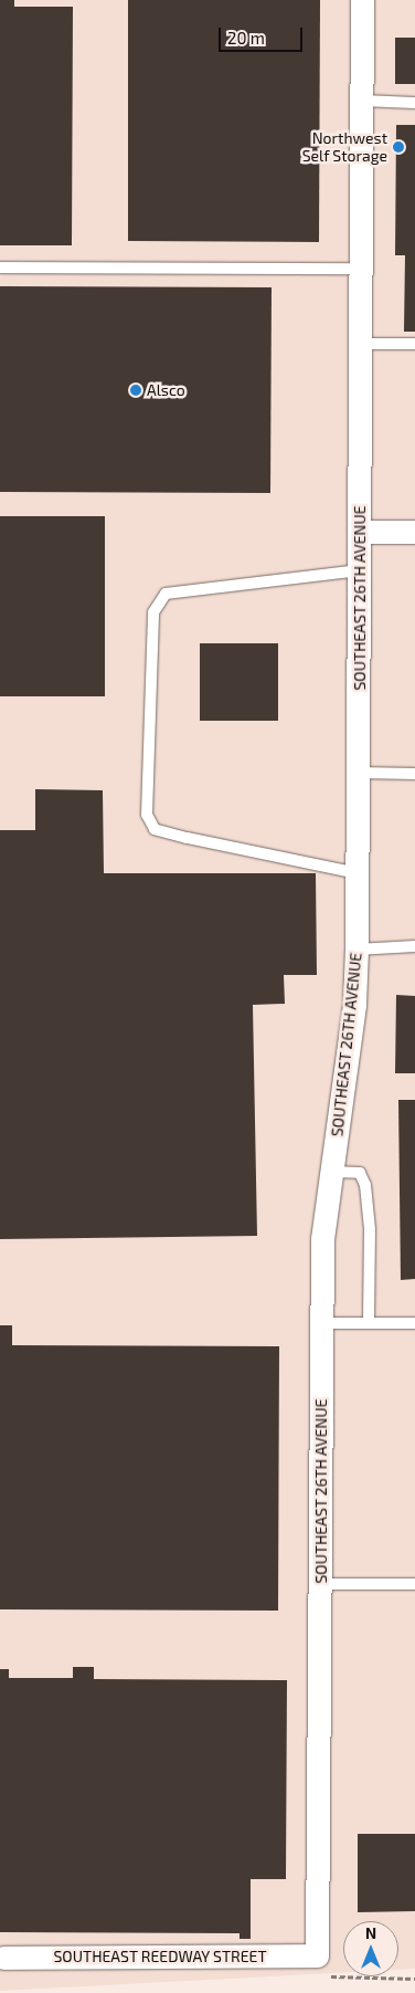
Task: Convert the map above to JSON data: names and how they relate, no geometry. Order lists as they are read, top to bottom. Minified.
{"streets":{"street":["SOUTHEAST 26TH AVENUE","SOUTHEAST REEDWAY STREET"]},"crossings":[["SOUTHEAST 26TH AVENUE","SOUTHEAST REEDWAY STREET"]],"places":["Northwest Self Storage","Alsco"],"scale_bar":"20 m","north":"top"}
